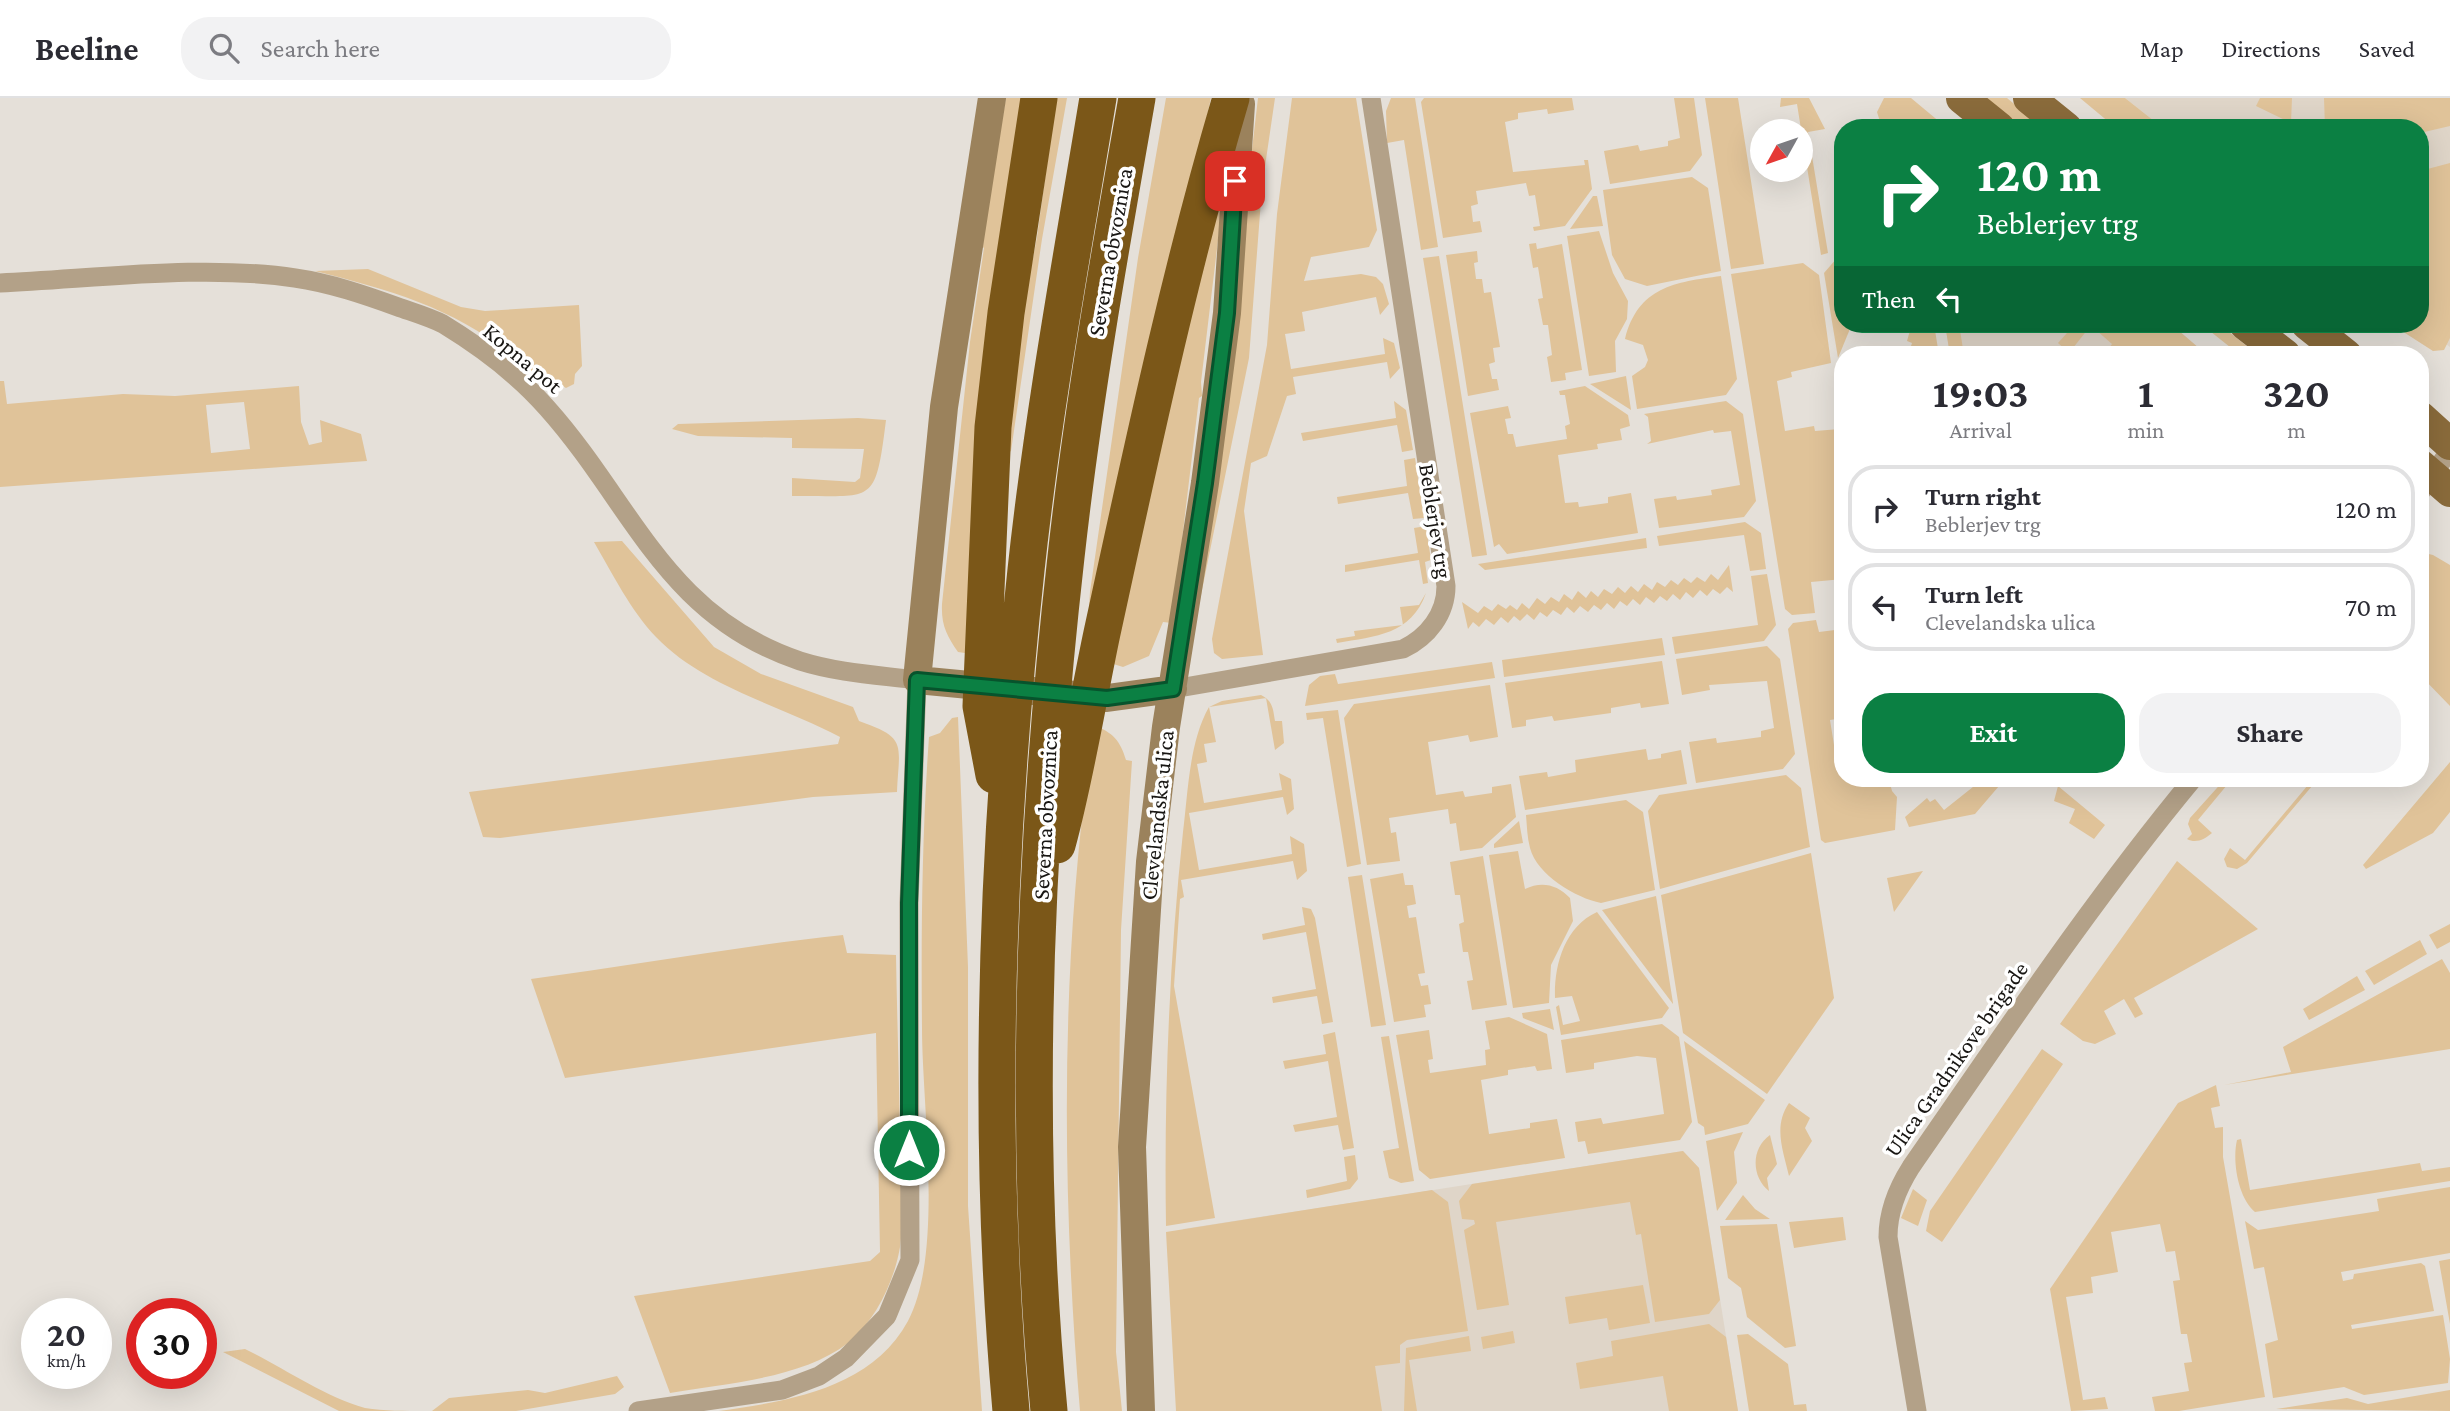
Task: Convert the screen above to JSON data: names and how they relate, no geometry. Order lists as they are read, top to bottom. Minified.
{"streets":{"highway":["Severna obvoznica"],"street":["Kopna pot","Beblerjev trg","Clevelandska ulica","Ulica Gradnikove brigade"]},"crossings":[["Kopna pot","Beblerjev trg"],["Beblerjev trg","Clevelandska ulica"]],"north":"bottom left","page":{"header":"Beeline","search":"Search here","nav":["Map","Directions","Saved"],"turn":["120 m","Beblerjev trg"],"then":"Then","eta":["19:03","Arrival","1","min","320","m"],"list":[{"name":"Turn right","note":"Beblerjev trg","value":"120 m"},{"name":"Turn left","note":"Clevelandska ulica","value":"70 m"}],"buttons":["Exit","Share"],"speed":"20 km/h","limit":"30"}}
